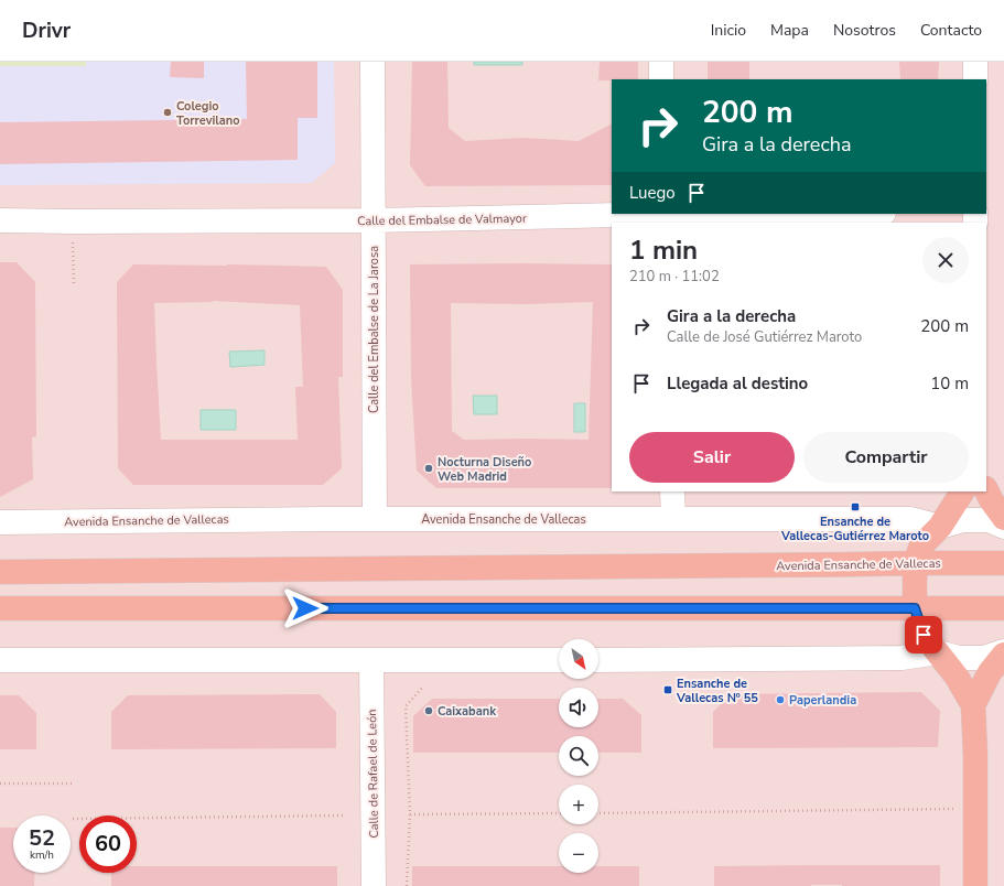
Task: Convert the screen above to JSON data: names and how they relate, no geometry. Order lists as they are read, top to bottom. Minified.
{"streets":{"main road":["Avenida Ensanche de Vallecas"],"street":["Calle del Embalse de Valmayor","Calle del Embalse de La Jarosa","Calle de Rafael de León"]},"crossings":[["Calle del Embalse de Valmayor","Calle del Embalse de La Jarosa"],["Calle del Embalse de La Jarosa","Avenida Ensanche de Vallecas"]],"places":{"other":["Colegio Torrevilano","Nocturna Diseño Web Madrid","Paperlandia","Caixabank"],"transit":["Ensanche de Vallecas-Gutiérrez Maroto","Ensanche de Vallecas Nº 55"]},"north":"bottom right","page":{"header":"Drivr","nav":["Inicio","Mapa","Nosotros","Contacto"],"turn":["200 m","Gira a la derecha"],"then":"Luego","heading":["1 min","210 m · 11:02"],"list":[{"name":"Gira a la derecha","note":"Calle de José Gutiérrez Maroto","value":"200 m"},{"name":"Llegada al destino","value":"10 m"}],"buttons":["Salir","Compartir"],"map_buttons":["+","−"],"speed":"52 km/h","limit":"60"}}
